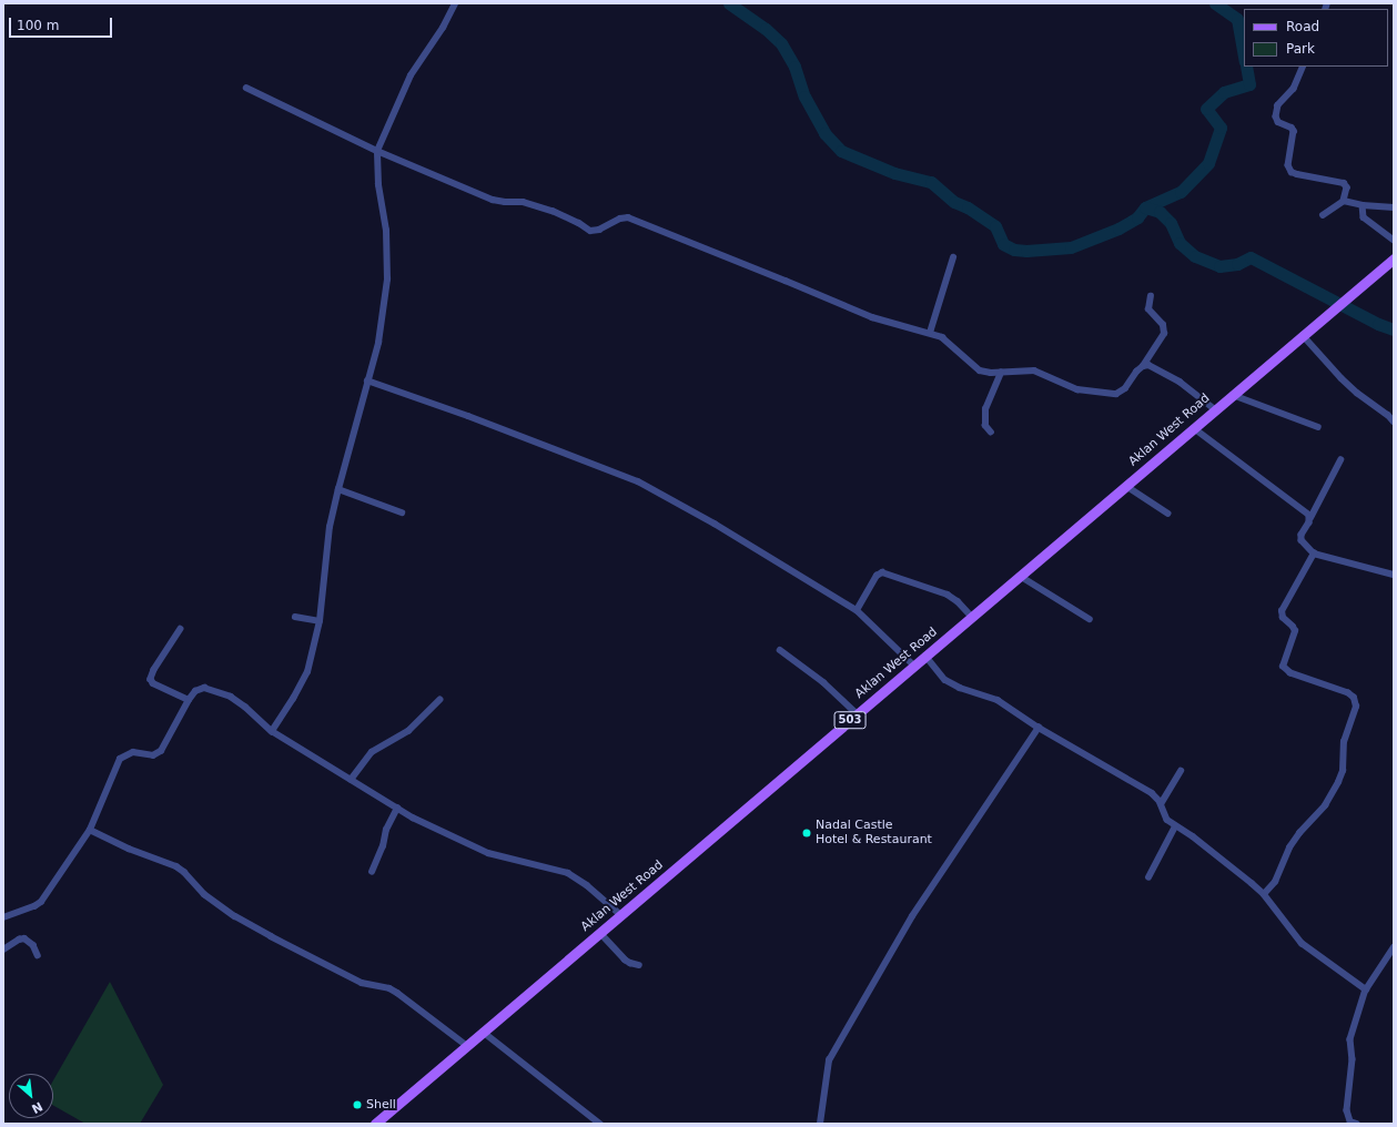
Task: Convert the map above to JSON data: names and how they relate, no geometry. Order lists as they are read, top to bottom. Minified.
{"streets":{"main road":["Aklan West Road","503"]},"places":["Nadal Castle Hotel & Restaurant","Shell"],"legend":["Road","Park"],"scale_bar":"100 m","north":"bottom right"}
